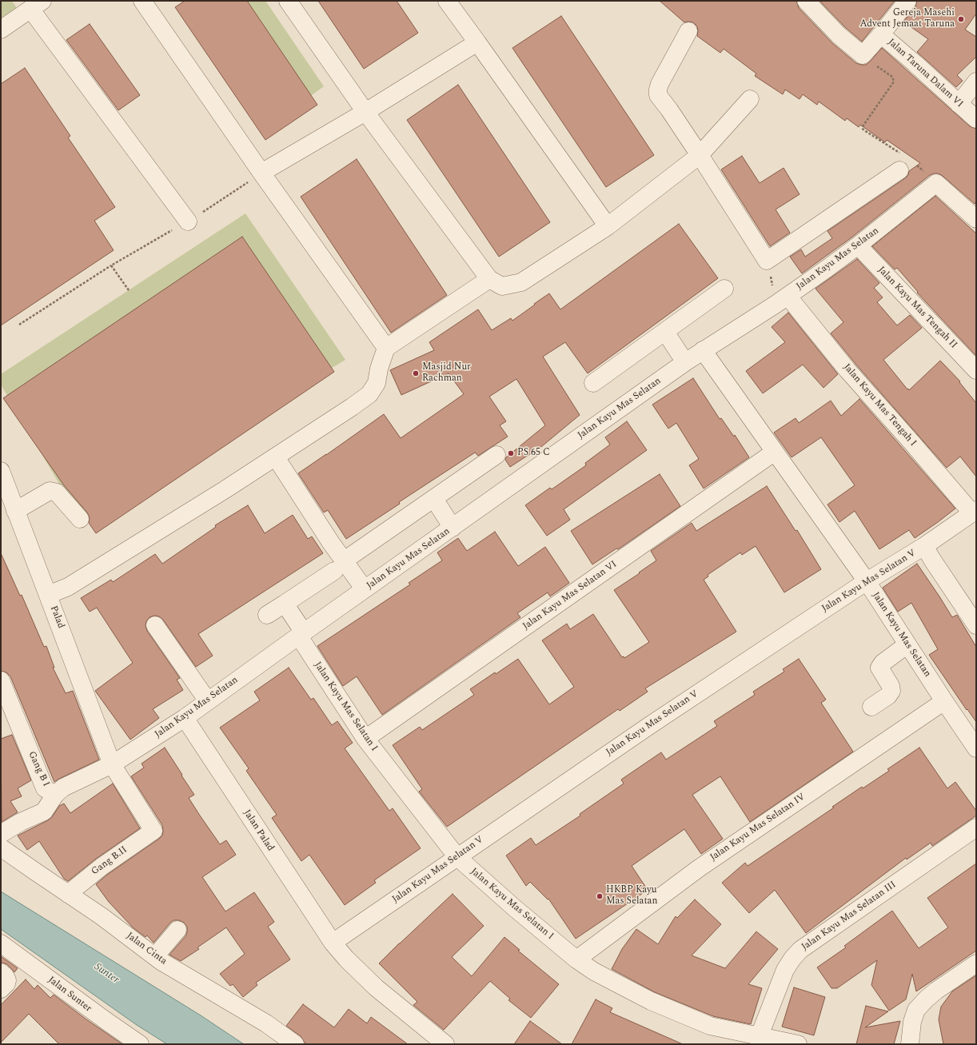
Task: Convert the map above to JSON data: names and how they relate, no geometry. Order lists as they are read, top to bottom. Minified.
{"streets":{"street":["Jalan Taruna Dalam VI","Jalan Kayu Mas Selatan","Jalan Kayu Mas Tengah II","Jalan Kayu Mas Tengah I","Jalan Kayu Mas Selatan V","Jalan Kayu Mas Selatan VI","Palad","Jalan Kayu Mas Selatan I","Gang B I","Jalan Kayu Mas Selatan IV","Jalan Palad","Gang B.II","Jalan Kayu Mas Selatan III","Jalan Cinta","Jalan Sunter"]},"crossings":[["Jalan Kayu Mas Selatan","Jalan Kayu Mas Tengah II"],["Jalan Kayu Mas Selatan","Jalan Kayu Mas Tengah I"],["Jalan Kayu Mas Selatan","Jalan Kayu Mas Selatan V"],["Jalan Kayu Mas Selatan","Jalan Kayu Mas Selatan VI"],["Jalan Kayu Mas Selatan","Palad"],["Jalan Kayu Mas Selatan","Jalan Kayu Mas Selatan I"],["Jalan Kayu Mas Selatan","Gang B I"],["Jalan Kayu Mas Selatan","Jalan Kayu Mas Selatan IV"],["Jalan Kayu Mas Selatan","Jalan Palad"],["Jalan Kayu Mas Tengah I","Jalan Kayu Mas Selatan V"],["Jalan Kayu Mas Selatan V","Jalan Kayu Mas Selatan I"],["Jalan Kayu Mas Selatan V","Jalan Palad"],["Jalan Kayu Mas Selatan VI","Jalan Kayu Mas Selatan I"],["Palad","Gang B I"],["Palad","Gang B.II"],["Jalan Kayu Mas Selatan I","Jalan Kayu Mas Selatan IV"],["Jalan Kayu Mas Selatan I","Jalan Kayu Mas Selatan III"],["Gang B.II","Jalan Cinta"]],"water":["Sunter"],"places":["Gereja Masehi Advent Jemaat Taruna","Masjid Nur Rachman","PS 65 C","HKBP Kayu Mas Selatan"]}
